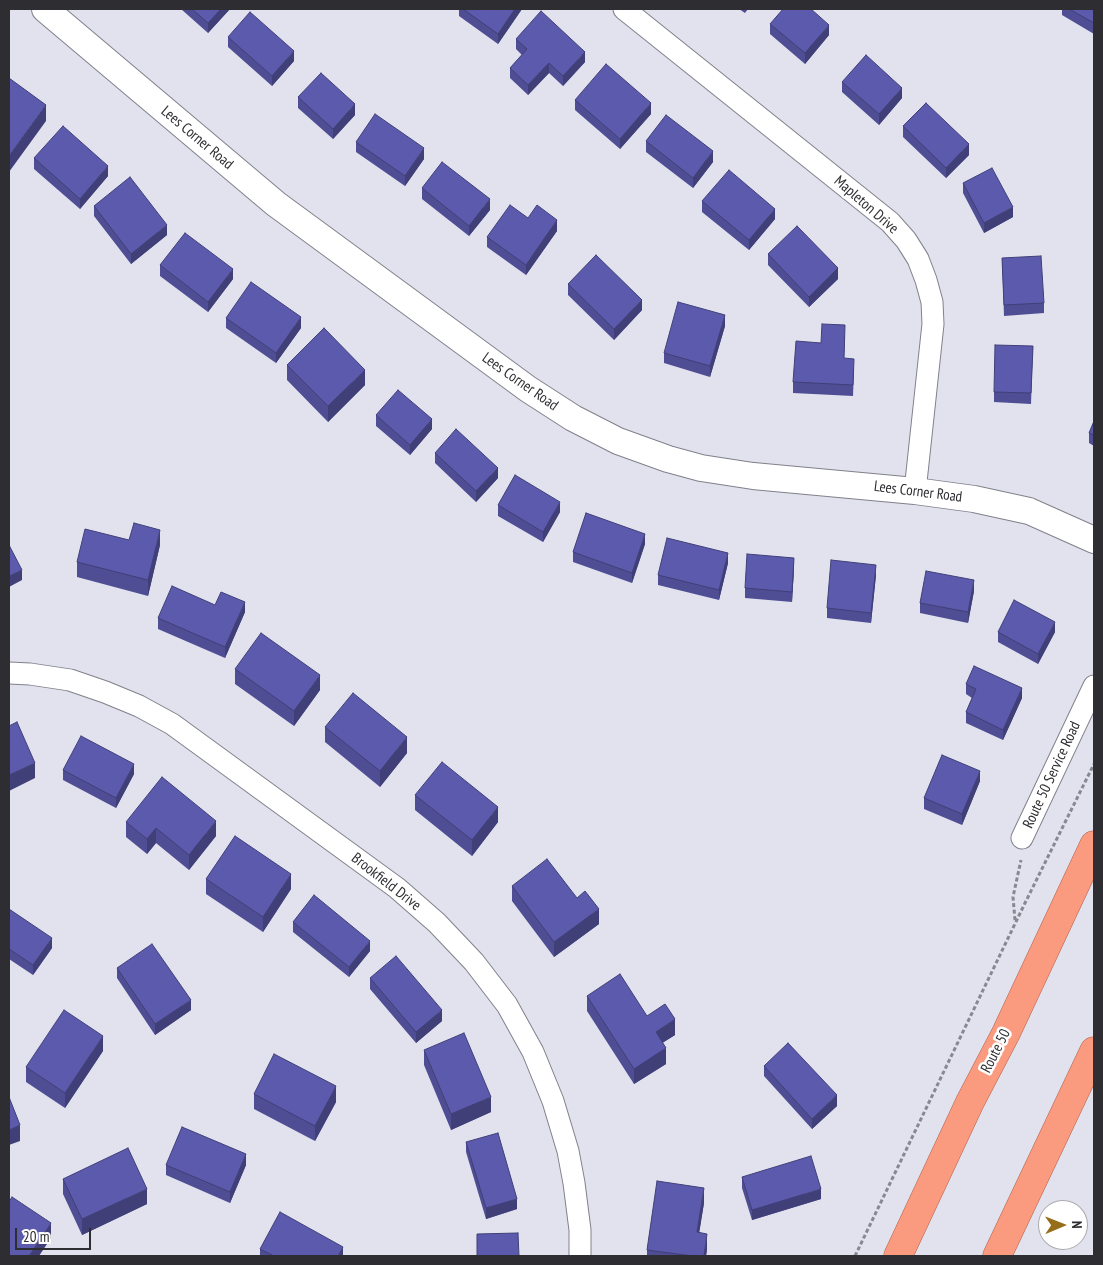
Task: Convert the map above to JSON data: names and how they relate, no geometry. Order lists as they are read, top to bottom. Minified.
{"streets":{"highway":["Route 50"],"street":["Lees Corner Road","Mapleton Drive","Route 50 Service Road","Brookfield Drive"]},"crossings":[["Lees Corner Road","Mapleton Drive"]],"scale_bar":"20 m","north":"right"}
